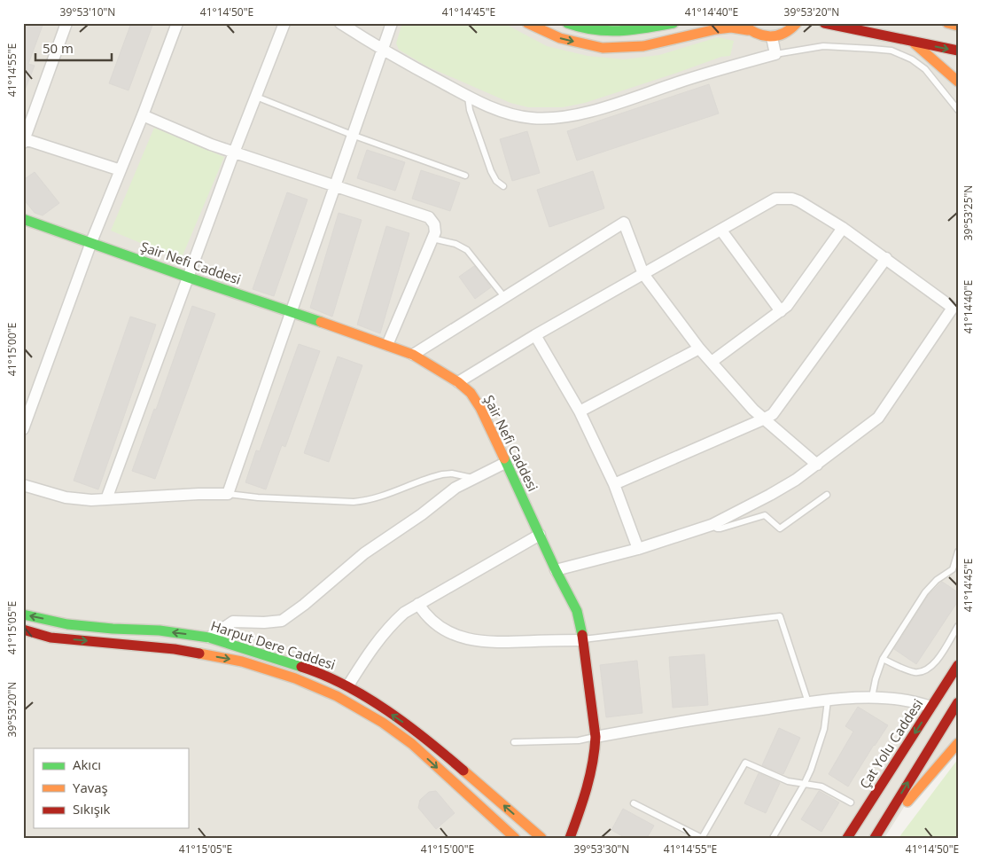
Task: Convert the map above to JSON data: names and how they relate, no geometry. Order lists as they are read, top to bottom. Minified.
{"streets":{"main road":["Şair Nefi Caddesi","Harput Dere Caddesi","Çat Yolu Caddesi"]},"legend":["Akıcı","Yavaş","Sıkışık"],"scale_bar":"50 m","coordinates":["39°53'10\"N","41°14'50\"E","41°14'45\"E","41°14'40\"E","39°53'20\"N","41°14'55\"E","39°53'25\"N","41°15'00\"E","41°15'05\"E","39°53'30\"N"]}
